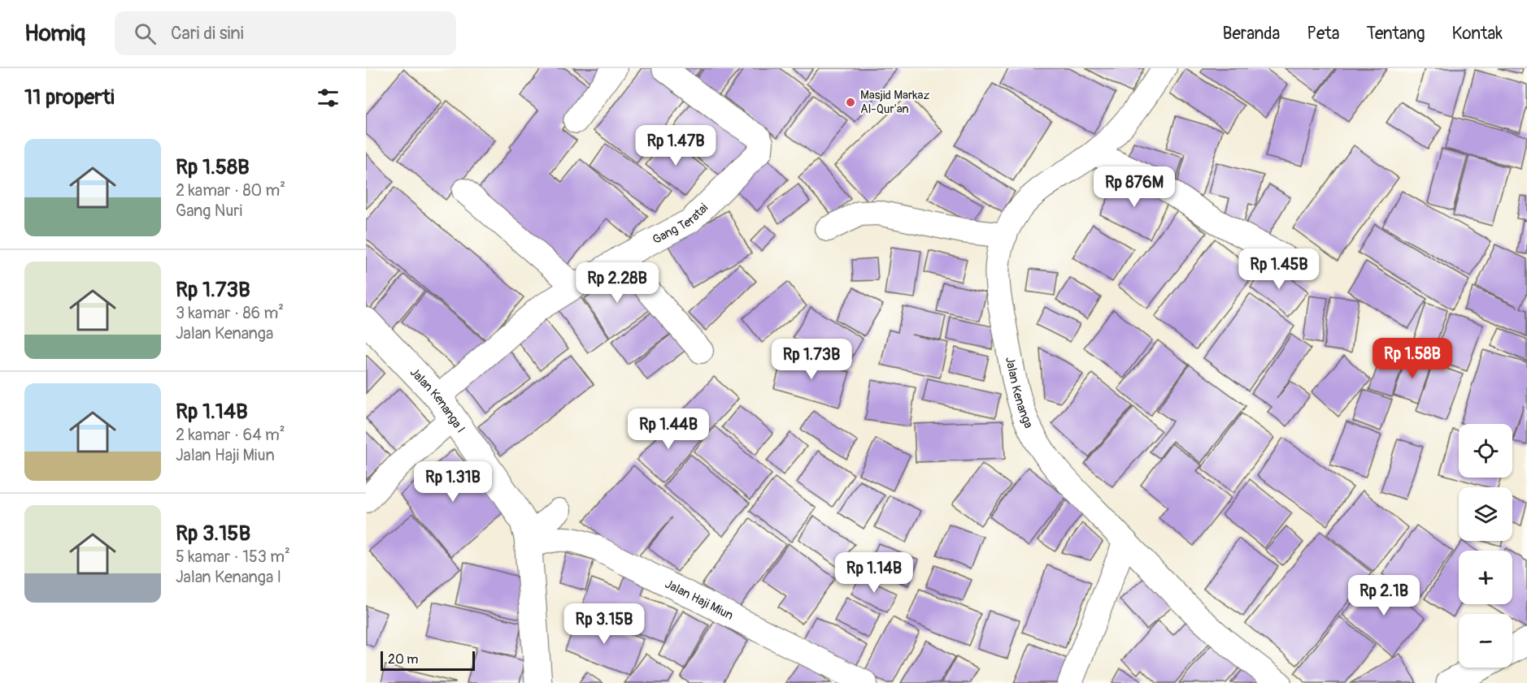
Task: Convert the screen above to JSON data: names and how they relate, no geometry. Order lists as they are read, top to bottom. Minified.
{"streets":{"street":["Gang Teratai","Jalan Kenanga","Jalan Kenanga I","Jalan Haji Miun"]},"crossings":[["Gang Teratai","Jalan Kenanga I"],["Jalan Kenanga I","Jalan Haji Miun"]],"places":["Masjid Markaz Al-Qur'an"],"scale_bar":"20 m","page":{"header":"Homiq","search":"Cari di sini","nav":["Beranda","Peta","Tentang","Kontak"],"heading":"11 properti","price":["Rp 1.47B","Rp 876M","Rp 1.45B","Rp 2.28B","Rp 1.58B","Rp 1.73B","Rp 1.44B","Rp 1.31B","Rp 1.14B","Rp 2.1B","Rp 3.15B"],"list":[{"name":"Rp 1.58B","note":"2 kamar · 80 m² · Gang Nuri"},{"name":"Rp 1.73B","note":"3 kamar · 86 m² · Jalan Kenanga"},{"name":"Rp 1.14B","note":"2 kamar · 64 m² · Jalan Haji Miun"},{"name":"Rp 3.15B","note":"5 kamar · 153 m² · Jalan Kenanga I"}],"map_buttons":["+","−"],"scale":"20 m"}}
